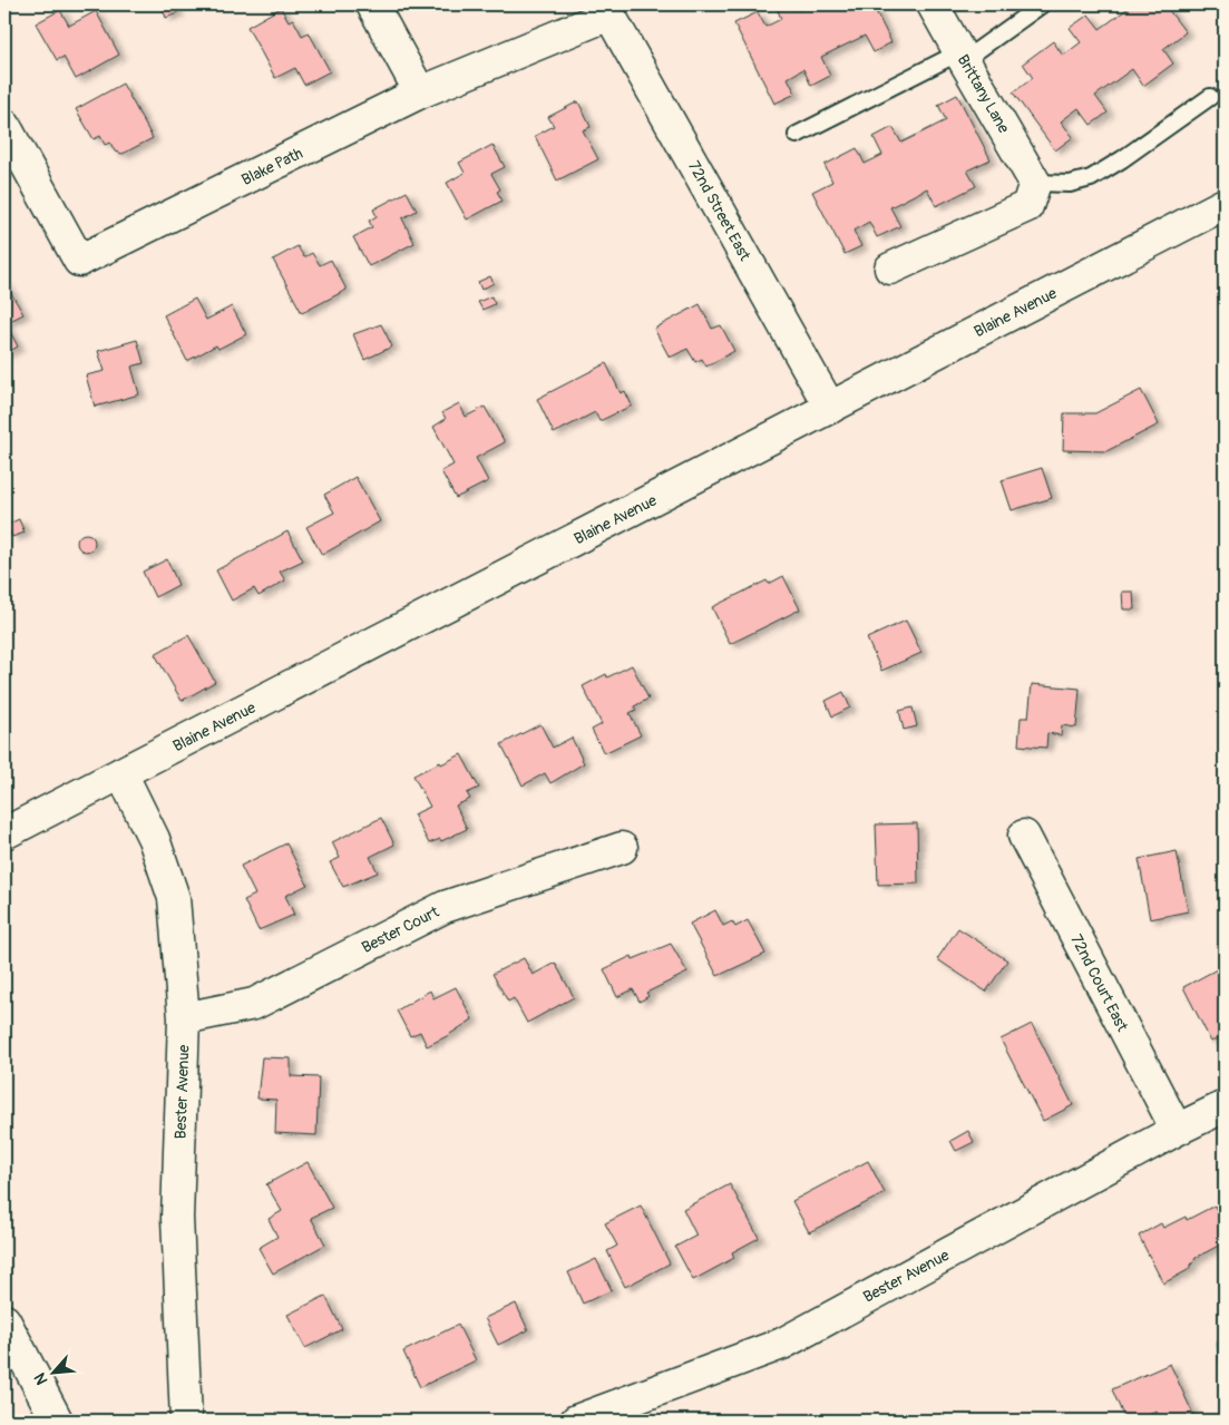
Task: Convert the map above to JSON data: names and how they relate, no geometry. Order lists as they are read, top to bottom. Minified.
{"streets":{"street":["Brittany Lane","Blake Path","72nd Street East","Blaine Avenue","Bester Court","72nd Court East","Bester Avenue"]},"crossings":[["Blake Path","72nd Street East"],["72nd Street East","Blaine Avenue"],["Blaine Avenue","Bester Avenue"],["Bester Court","Bester Avenue"],["72nd Court East","Bester Avenue"]],"north":"bottom left"}
